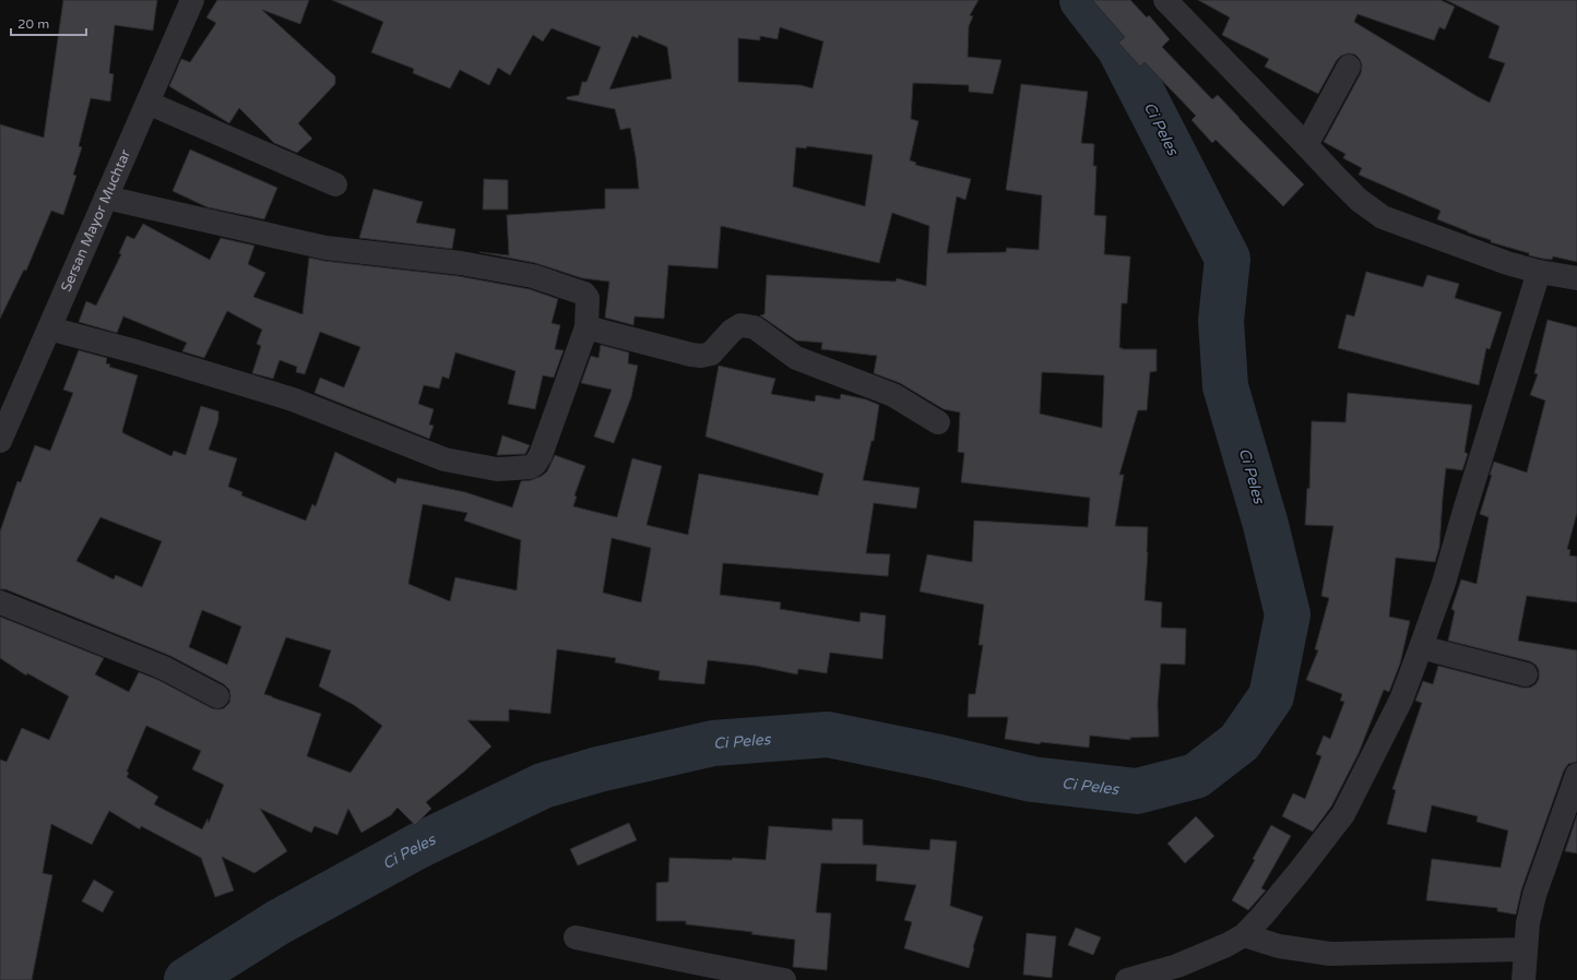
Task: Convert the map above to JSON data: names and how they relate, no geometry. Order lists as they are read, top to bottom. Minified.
{"streets":{"street":["Sersan Mayor Muchtar"]},"water":["Ci Peles"],"scale_bar":"20 m"}
